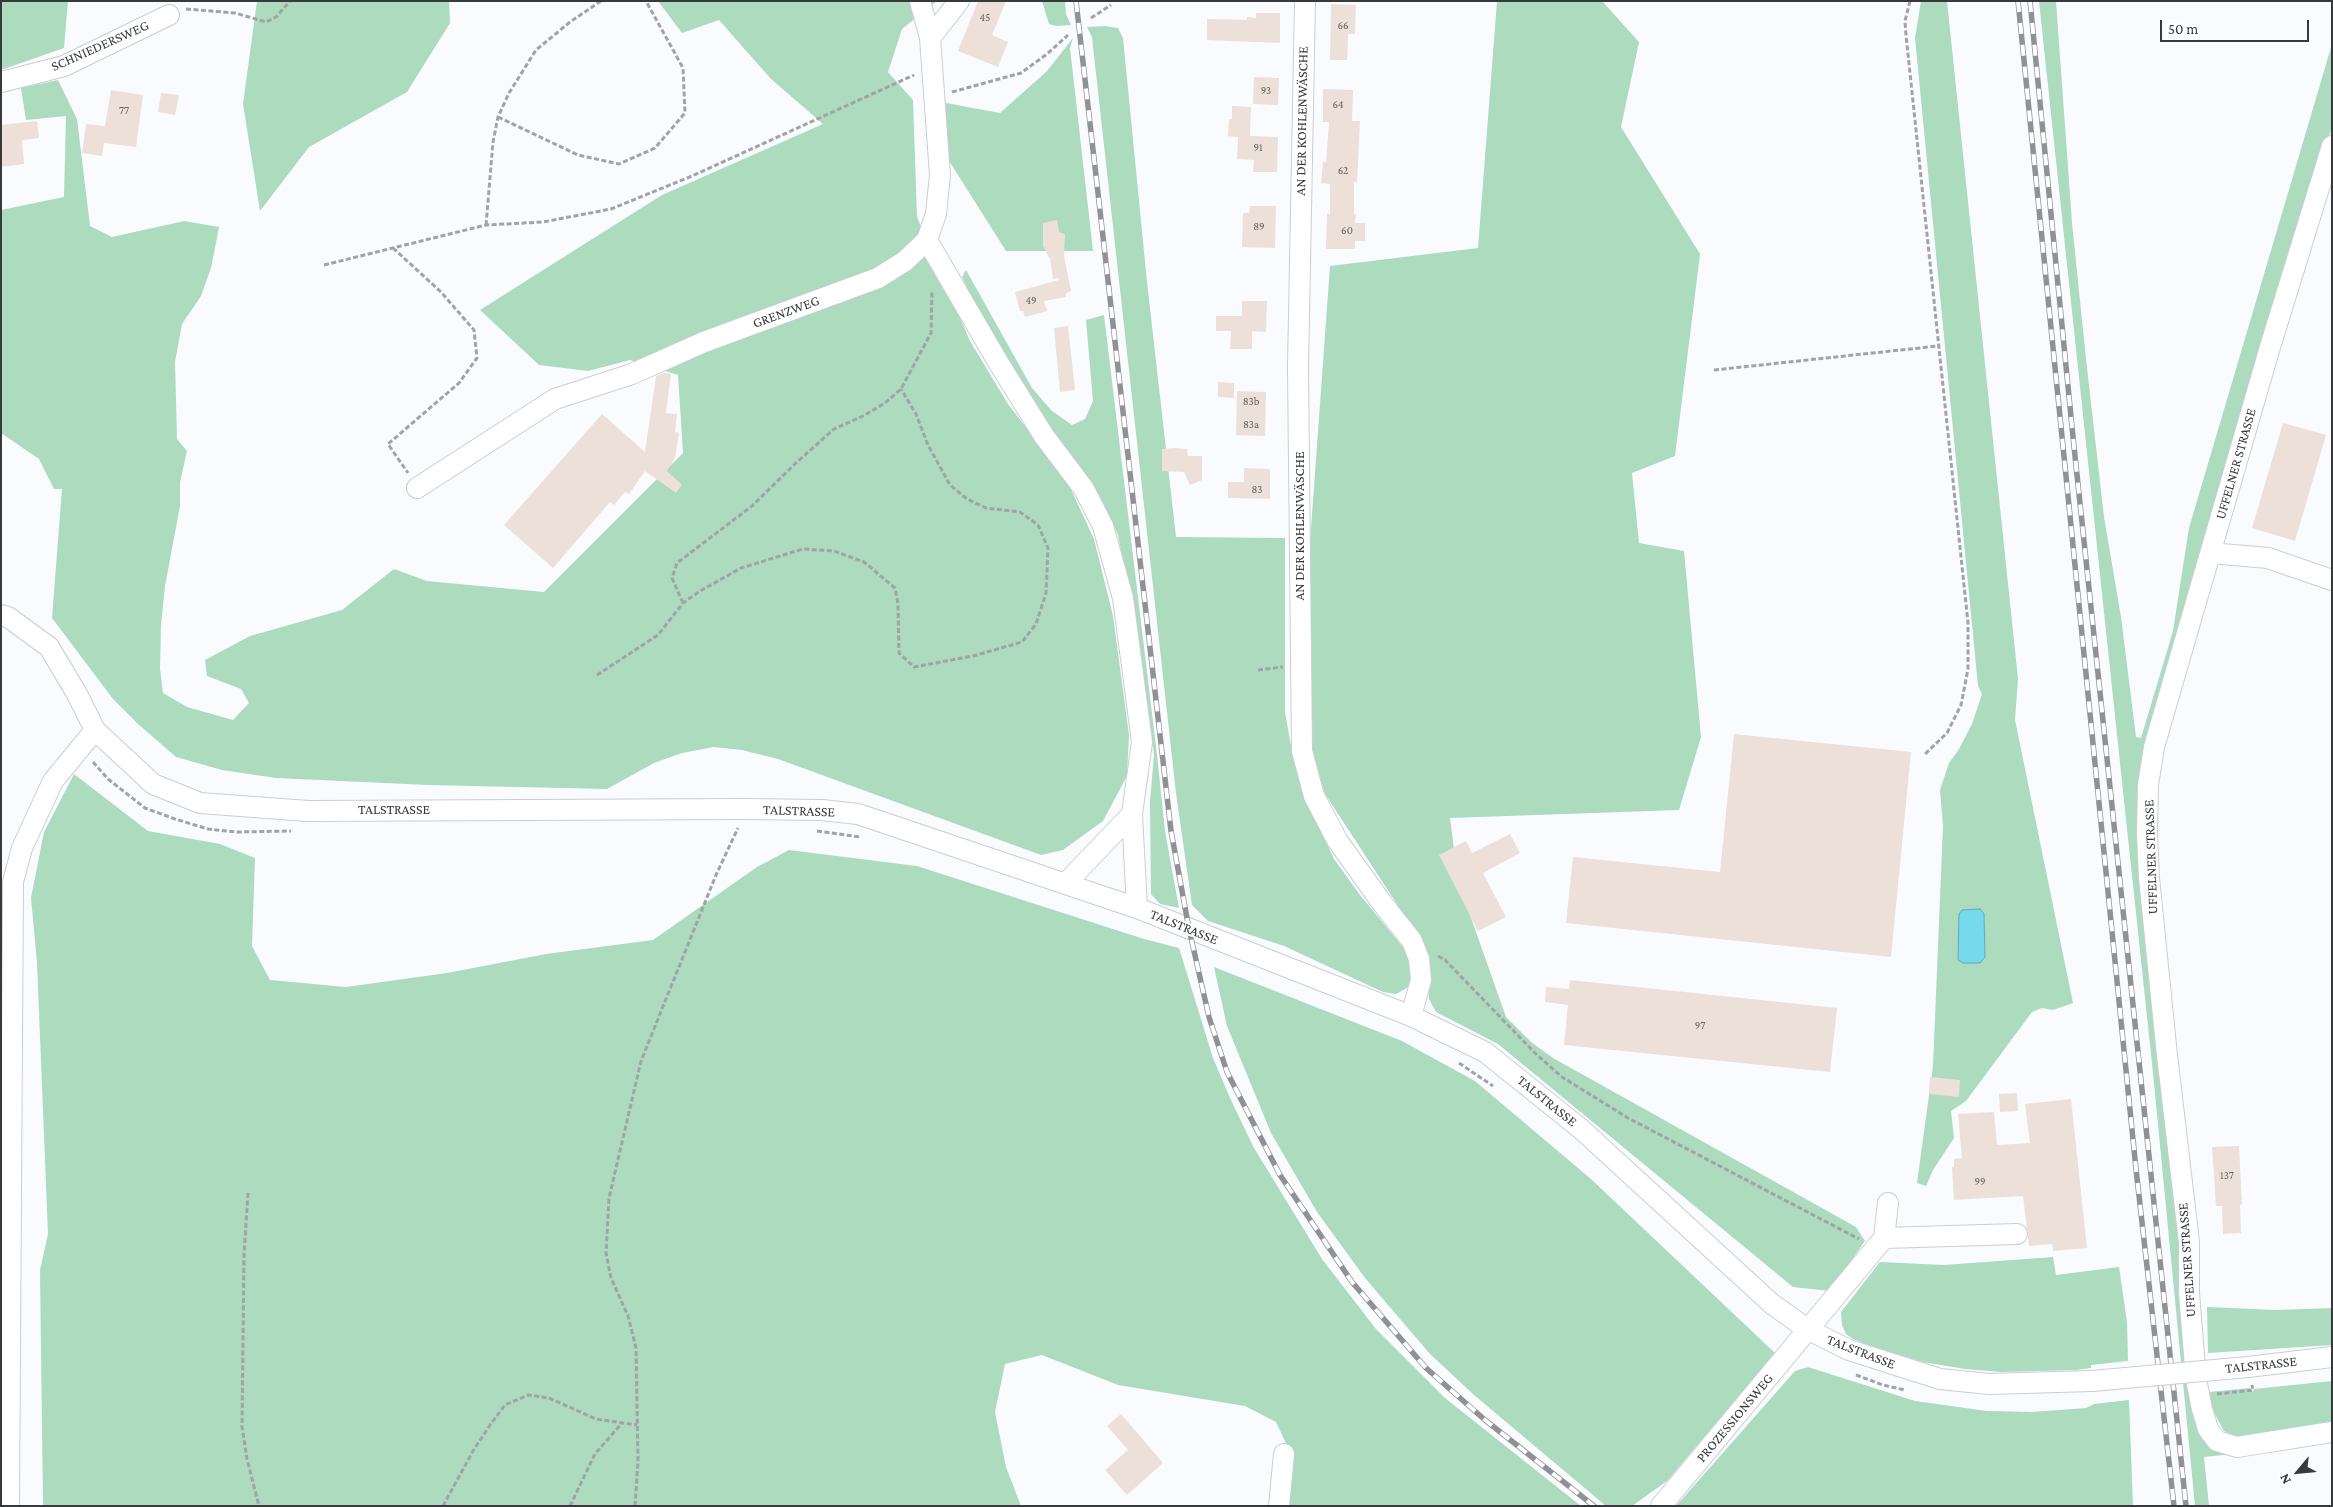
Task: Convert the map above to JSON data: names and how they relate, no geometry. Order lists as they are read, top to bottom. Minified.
{"streets":{"street":["SCHNIEDERSWEG","AN DER KOHLENWÄSCHE","GRENZWEG","UFFELNER STRASSE","TALSTRASSE","PROZESSIONSWEG"]},"crossings":[["AN DER KOHLENWÄSCHE","TALSTRASSE"],["TALSTRASSE","PROZESSIONSWEG"]],"house_numbers":["45","66","93","64","77","91","62","89","60","49","83b","83a","83","97","137","99"],"scale_bar":"50 m","north":"bottom left"}
